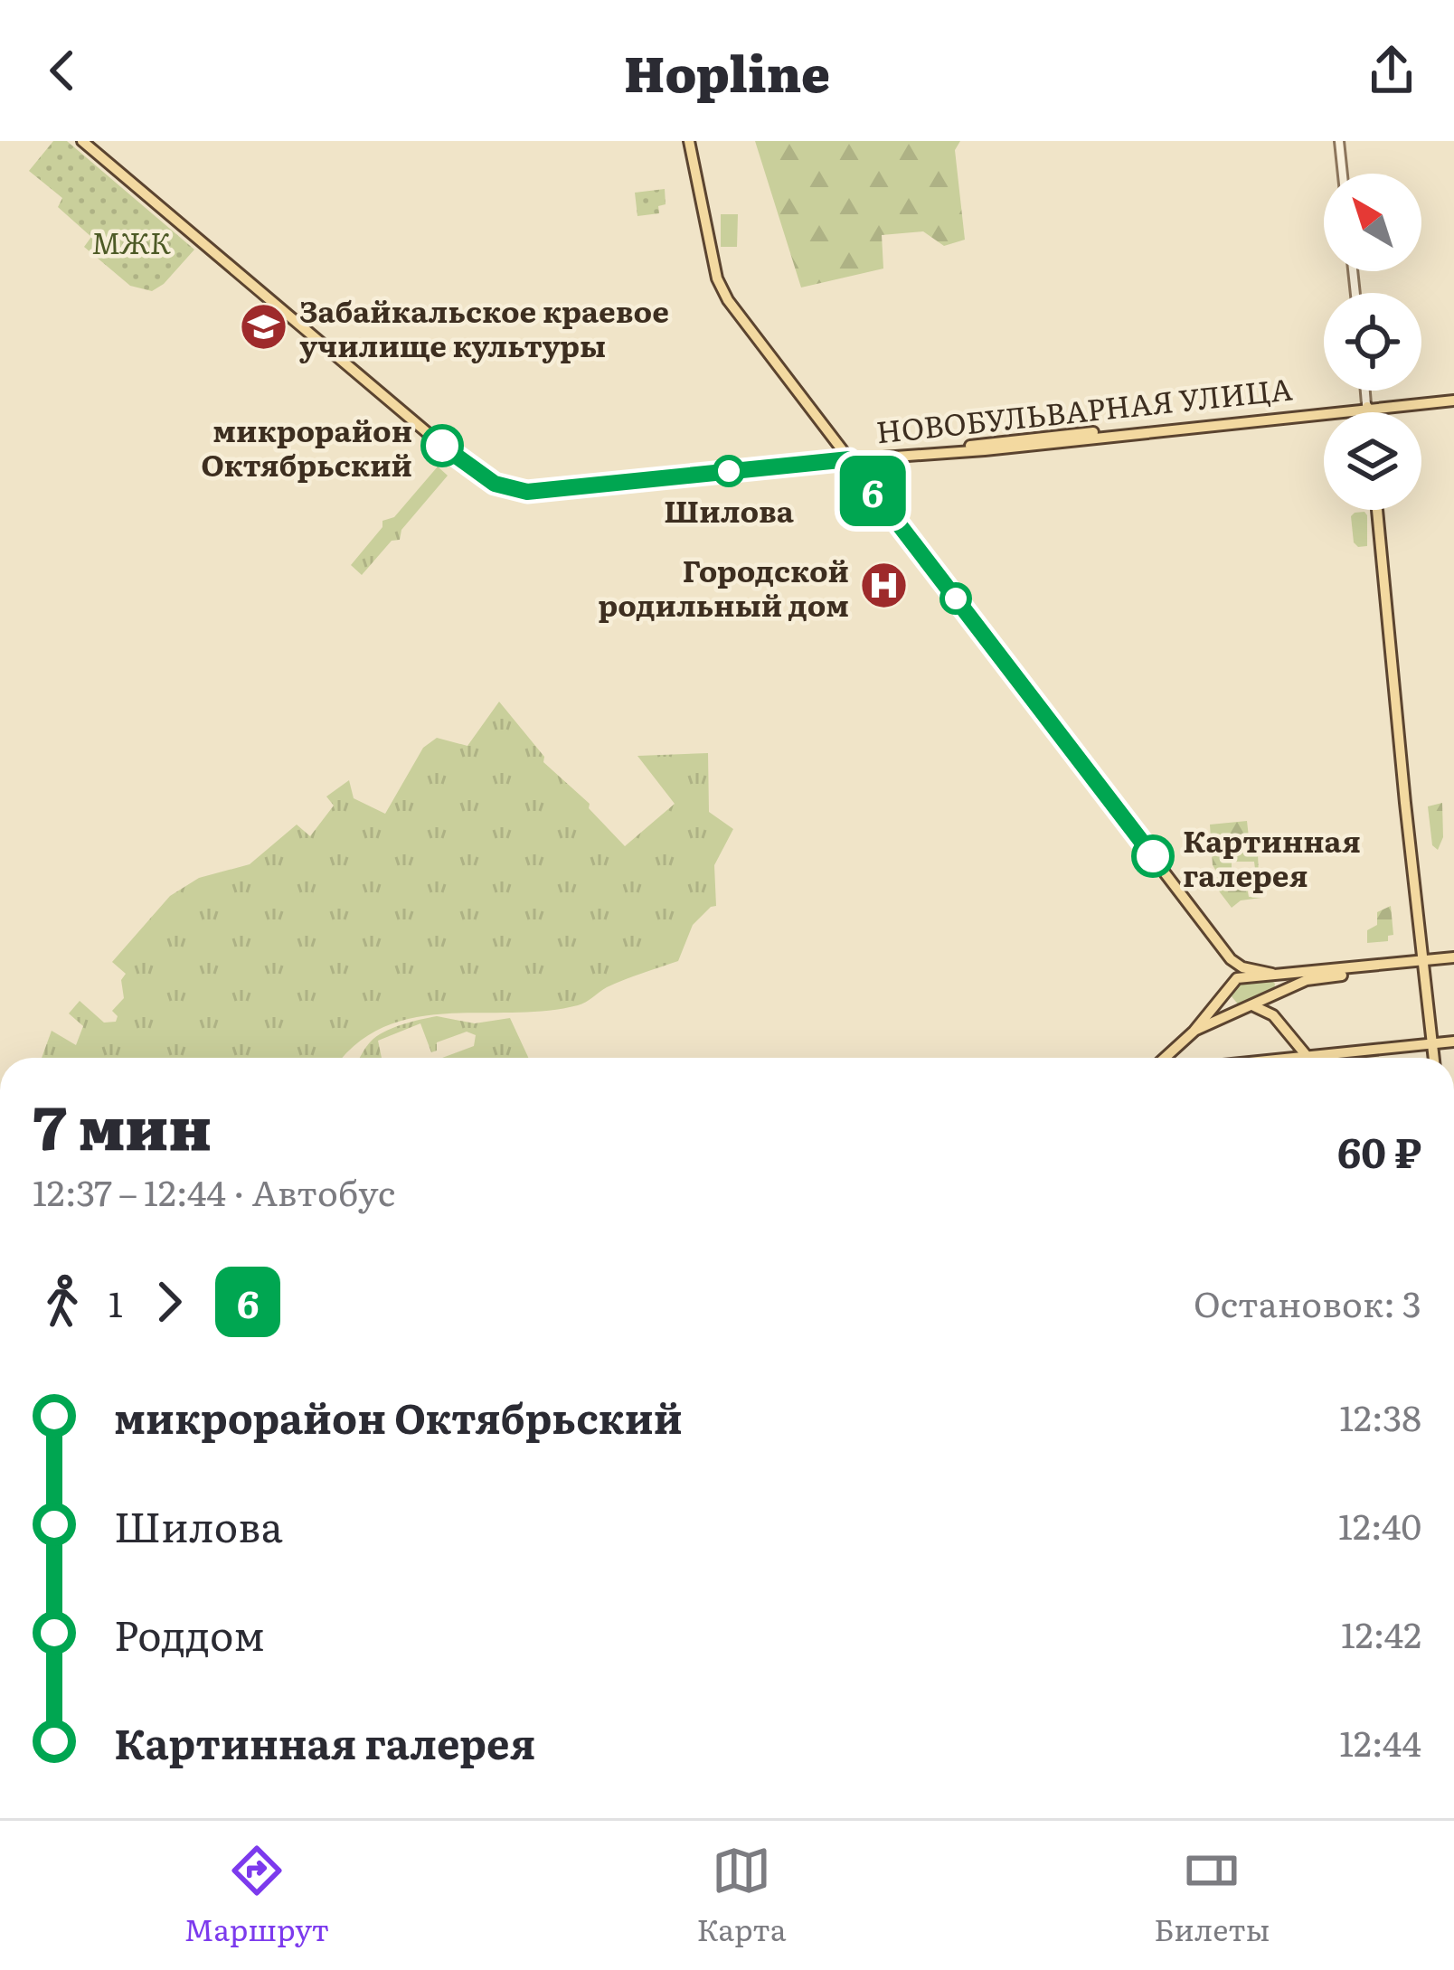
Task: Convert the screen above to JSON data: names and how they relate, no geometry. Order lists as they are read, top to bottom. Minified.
{"streets":{"main road":["НОВОБУЛЬВАРНАЯ УЛИЦА"]},"parks":["МЖК"],"places":{"school or university":["Забайкальское краевое училище культуры"],"other":["микрорайон Октябрьский","Шилова","Картинная галерея"],"hospital":["Городской родильный дом"]},"lines":["bus line 6"],"north":"top left","page":{"header":"Hopline","on_map":"6","heading":["7 мин","12:37 – 12:44 · Автобус","60 ₽"],"legs":["1","6","Остановок: 3"],"list":[{"name":"микрорайон Октябрьский","value":"12:38"},{"name":"Шилова","value":"12:40"},{"name":"Роддом","value":"12:42"},{"name":"Картинная галерея","value":"12:44"}],"tabs":["Маршрут","Карта","Билеты"]}}
